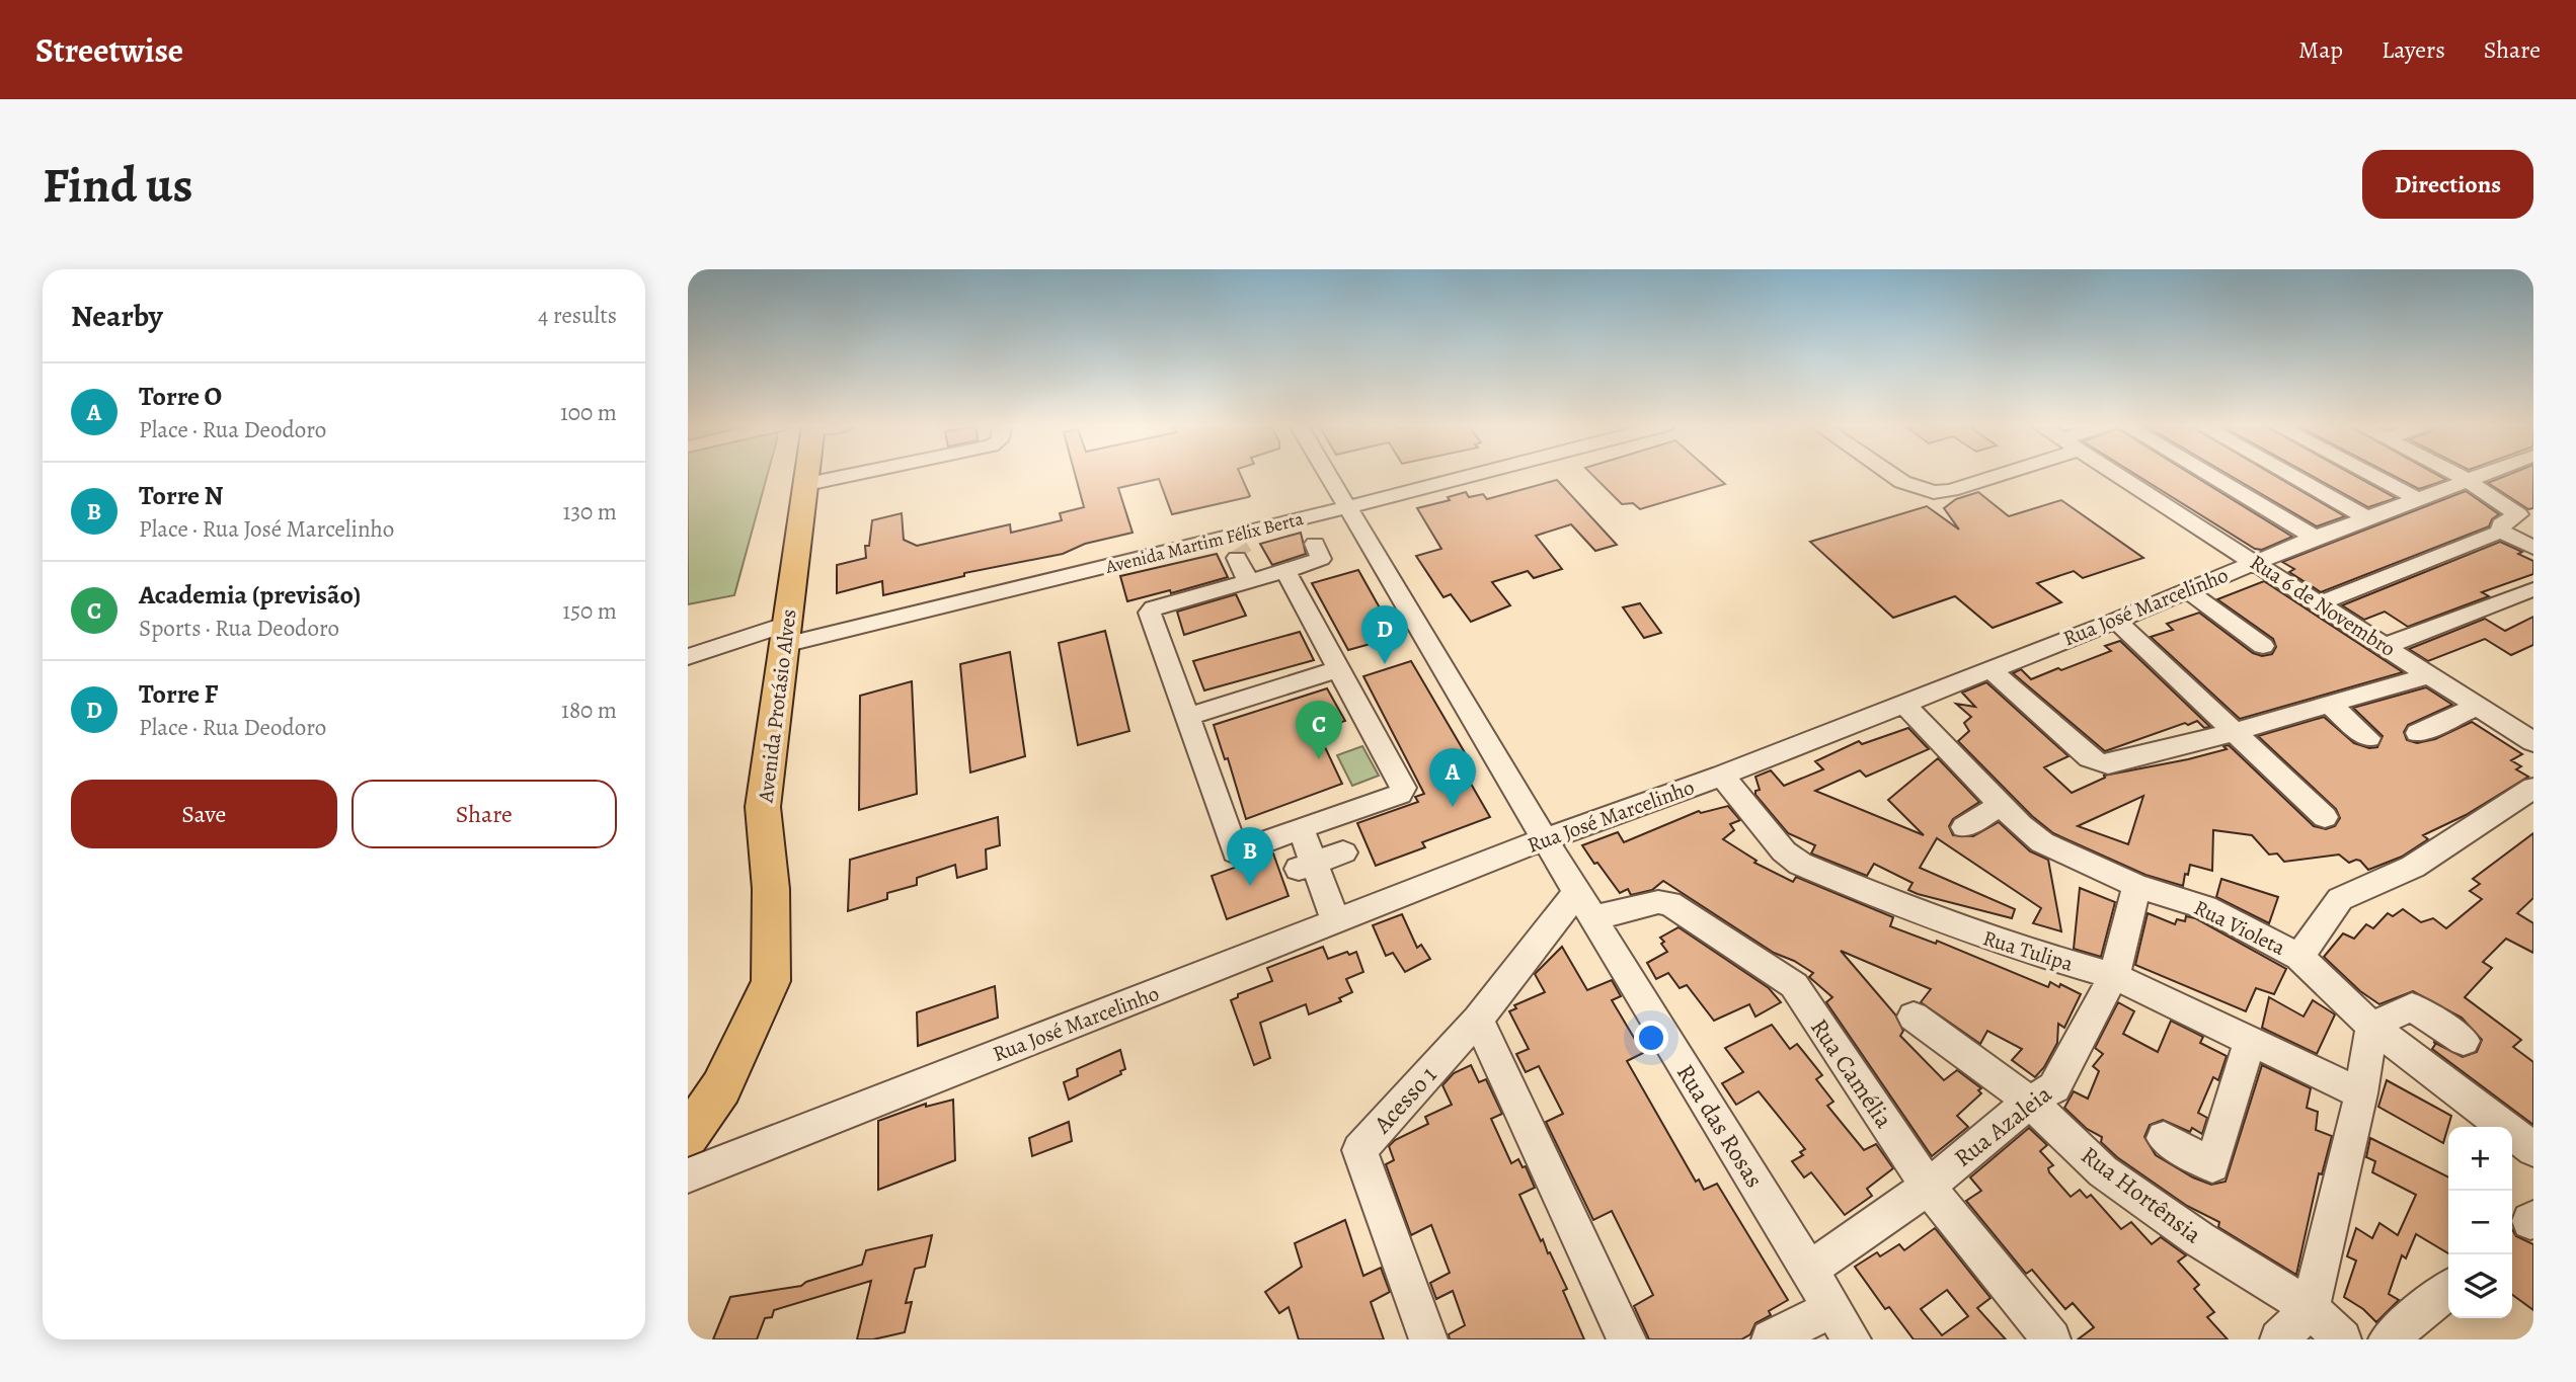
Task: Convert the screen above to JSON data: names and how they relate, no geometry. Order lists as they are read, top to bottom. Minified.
{"streets":{"main road":["Avenida Protásio Alves"],"street":["Avenida Martim Félix Berta","Rua 6 de Novembro","Rua José Marcelinho","Rua Violeta","Rua Tulipa","Rua Camélia","Acesso 1","Rua das Rosas","Rua Azaleia","Rua Hortênsia"]},"crossings":[["Avenida Martim Félix Berta","Avenida Protásio Alves"],["Avenida Martim Félix Berta","Rua das Rosas"],["Rua 6 de Novembro","Rua José Marcelinho"],["Rua José Marcelinho","Rua Violeta"],["Rua José Marcelinho","Rua Tulipa"],["Rua José Marcelinho","Rua das Rosas"],["Rua Violeta","Rua Azaleia"],["Rua Tulipa","Rua Azaleia"],["Rua Camélia","Acesso 1"],["Rua Camélia","Rua das Rosas"],["Rua Camélia","Rua Azaleia"],["Acesso 1","Rua das Rosas"],["Rua das Rosas","Rua Azaleia"],["Rua Azaleia","Rua Hortênsia"]],"page":{"header":"Streetwise","nav":["Map","Layers","Share"],"buttons":["Directions",["Save","Share"]],"title":"Find us","heading":["Nearby","4 results"],"list":[{"mark":"A","name":"Torre O","note":"Place · Rua Deodoro","value":"100 m"},{"mark":"B","name":"Torre N","note":"Place · Rua José Marcelinho","value":"130 m"},{"mark":"C","name":"Academia (previsão)","note":"Sports · Rua Deodoro","value":"150 m"},{"mark":"D","name":"Torre F","note":"Place · Rua Deodoro","value":"180 m"}],"pins":["D","C","A","B"],"map_buttons":["+","−"]}}
